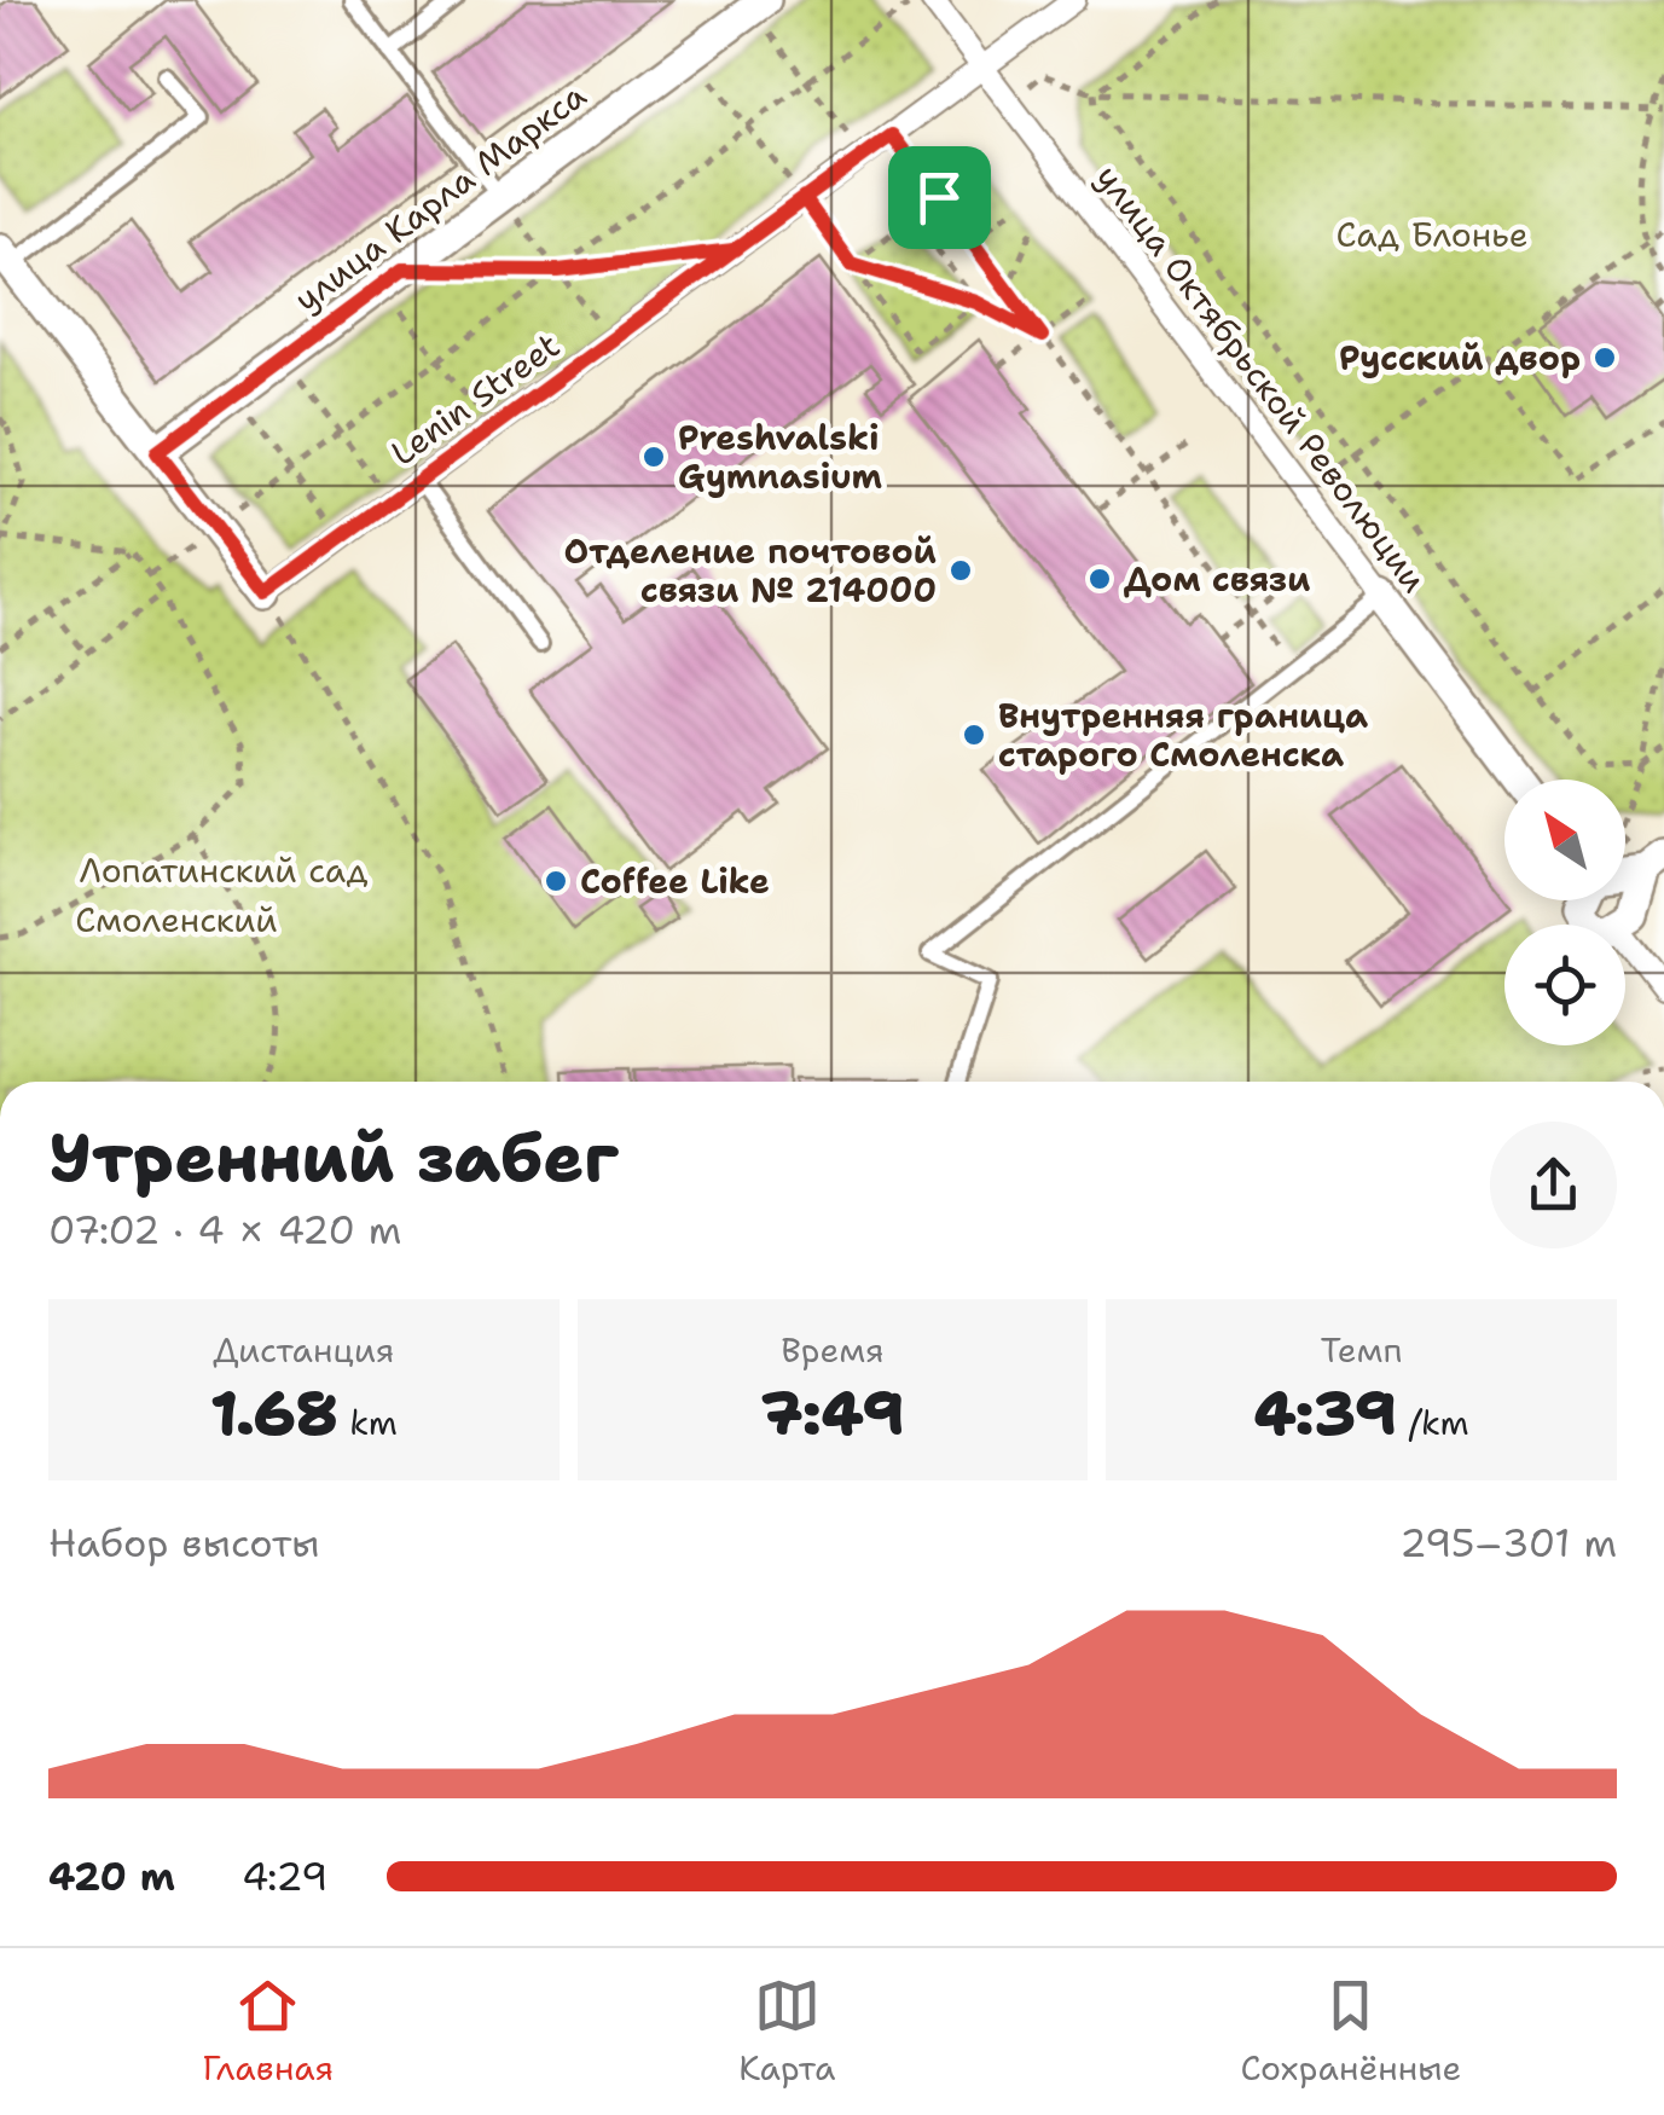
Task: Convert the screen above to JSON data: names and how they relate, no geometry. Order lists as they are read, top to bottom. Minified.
{"streets":{"street":["улица Карла Маркса","улица Октябрьской Революции","Lenin Street"]},"crossings":[["улица Октябрьской Революции","Lenin Street"]],"parks":["Сад Блонье","Лопатинский сад","Смоленский"],"places":["Русский двор","Preshvalski Gymnasium","Отделение почтовой связи № 214000","Дом связи","Внутренняя граница старого Смоленска","Coffee Like"],"north":"top left","page":{"heading":["Утренний забег","07:02 · 4 × 420 m"],"stats":[["Дистанция","1.68 km"],["Время","7:49"],["Темп","4:39 /km"]],"chart":["Набор высоты","295–301 m"],"list":[{"name":"420 m","note":"4:29"}],"tabs":["Главная","Карта","Сохранённые"]}}
